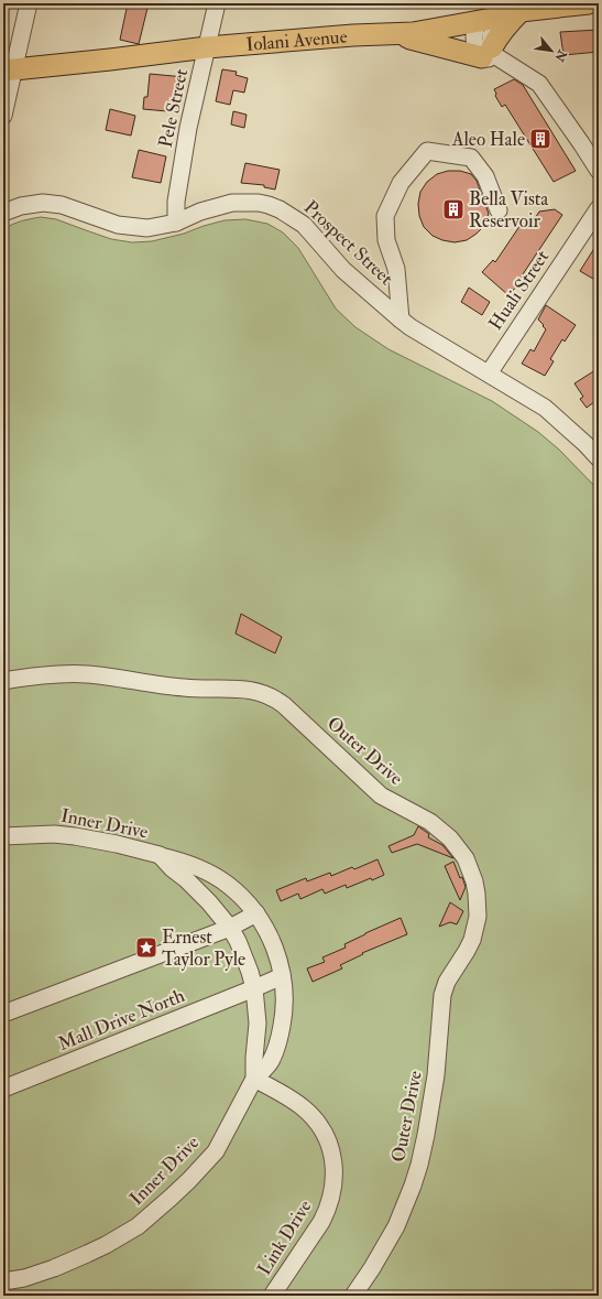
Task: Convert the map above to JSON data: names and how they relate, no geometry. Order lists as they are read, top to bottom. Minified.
{"streets":{"main road":["Iolani Avenue"],"street":["Pele Street","Prospect Street","Huali Street","Outer Drive","Inner Drive","Mall Drive North","Link Drive"]},"crossings":[["Iolani Avenue","Pele Street"],["Pele Street","Prospect Street"],["Prospect Street","Huali Street"],["Inner Drive","Mall Drive North"],["Inner Drive","Link Drive"]],"places":{"building":["Aleo Hale","Bella Vista Reservoir"],"place":["Ernest Taylor Pyle"]},"north":"bottom right"}
